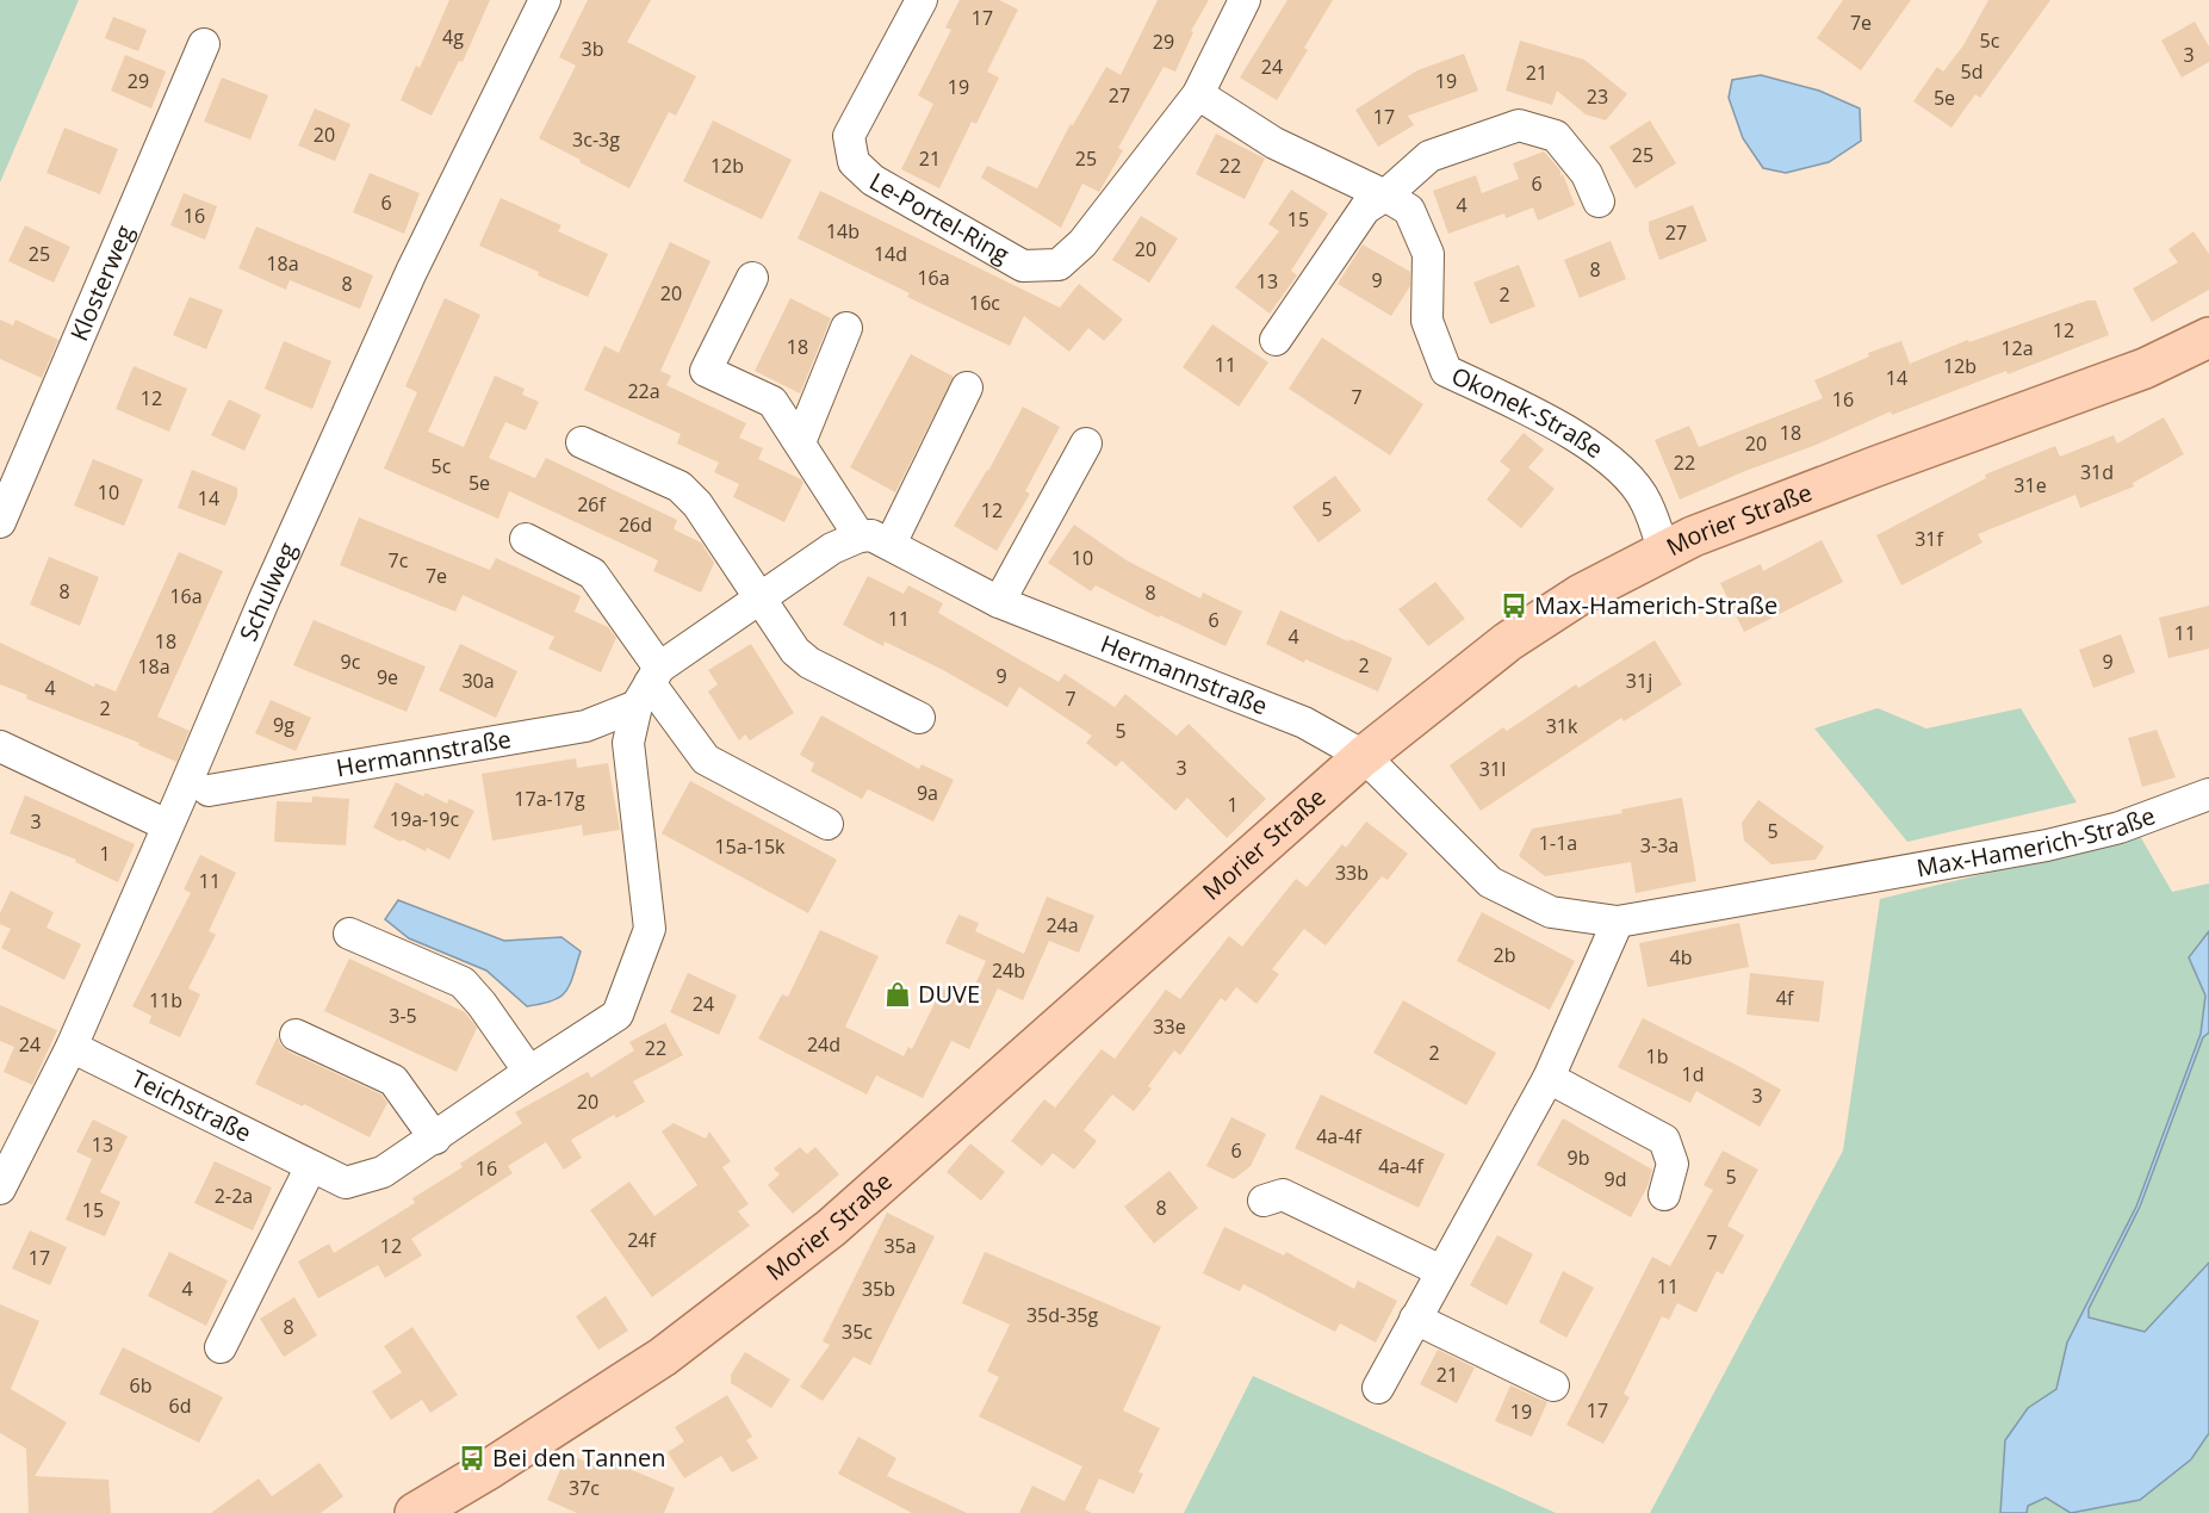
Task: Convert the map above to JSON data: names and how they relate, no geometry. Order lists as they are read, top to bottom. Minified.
{"streets":{"main road":["Morier Straße"],"street":["Le-Portel-Ring","Klosterweg","Okonek-Straße","Schulweg","Hermannstraße","Max-Hamerich-Straße","Teichstraße"]},"crossings":[["Le-Portel-Ring","Okonek-Straße"],["Okonek-Straße","Morier Straße"],["Morier Straße","Hermannstraße"],["Morier Straße","Max-Hamerich-Straße"],["Schulweg","Teichstraße"],["Hermannstraße","Max-Hamerich-Straße"],["Hermannstraße","Teichstraße"]],"places":{"bus stop":["Max-Hamerich-Straße","Bei den Tannen"],"shop":["DUVE"]},"house_numbers":["17","7e","4g","5c","29","3b","3","24","5d","21","29","19","19","27","23","5e","17","20","3c-3g","25","21","25","12b","22","6","6","4","16","15","14b","27","20","25","14d","18a","8","16a","9","13","8","20","2","16c","12","18","12a","11","12b","14","22a","7","12","16","18","20","22","5c","31d","5e","31e","10","14","26f","5","12","26d","31f","10","7c","7e","8","8","16a","11","6","11","4","18","9c","9","2","18a","9","9e","30a","31j","4","7","2","9g","31k","5","3","31l","9a","17a-17g","1","19a-19c","3","5","1-1a","3-3a","15a-15k","1","33b","11","24a","2b","4b","24b","4f","11b","24","3-5","33e","24","24d","22","2","1b","1d","3","20","4a-4f","13","6","9b","4a-4f","16","5","9d","2-2a","8","15","24f","7","12","35a","17","11","4","35b","35d-35g","8","35c","21","6b","6d","17","19","37c"]}
